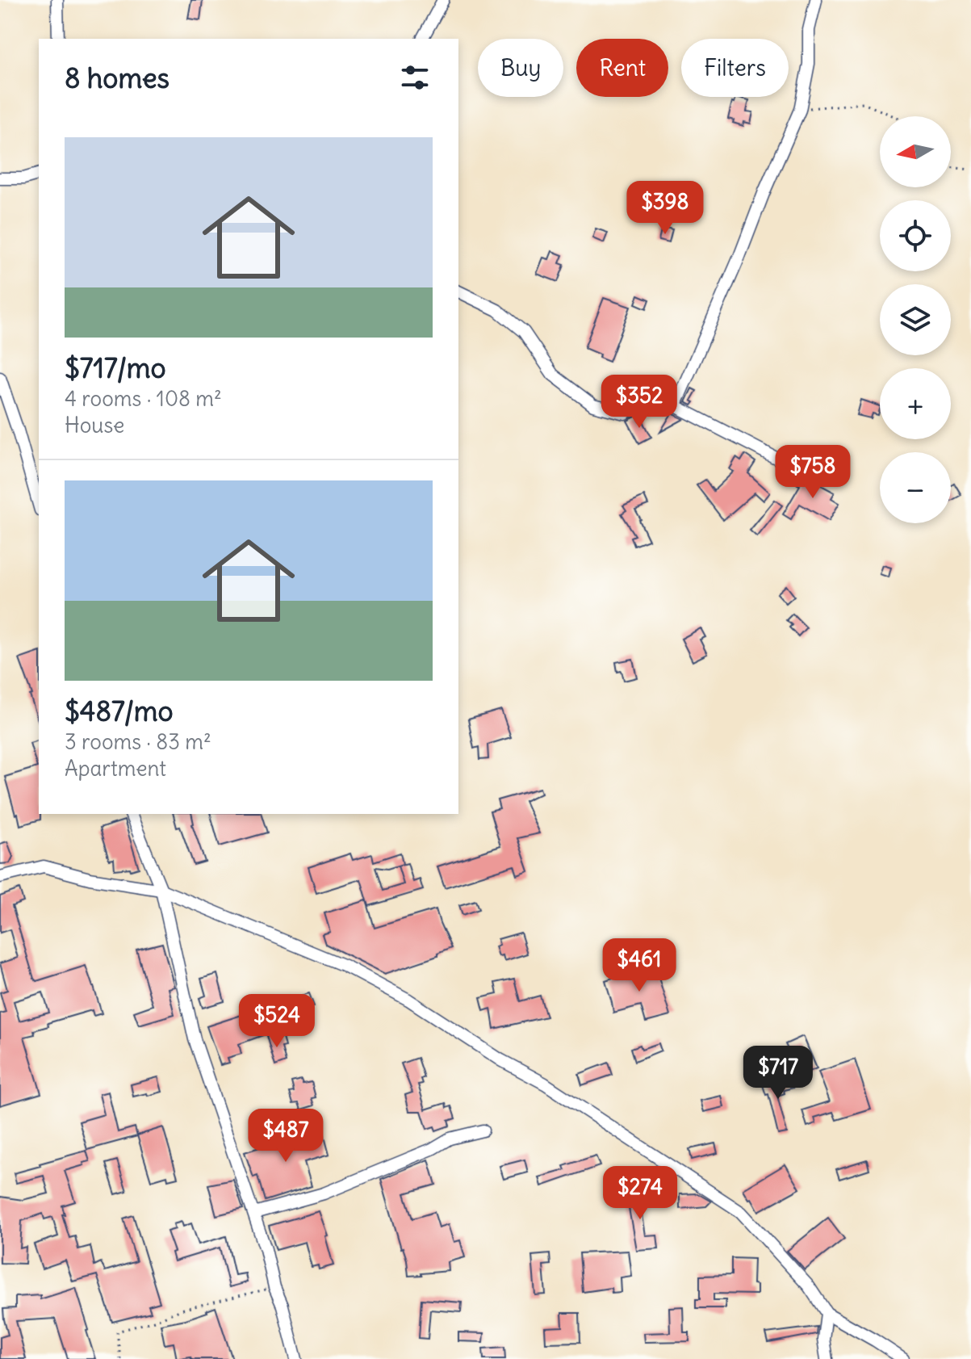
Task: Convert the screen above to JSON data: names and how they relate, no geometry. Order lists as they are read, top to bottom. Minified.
{"north":"left","page":{"chip":["Buy","Rent","Filters"],"heading":"8 homes","map_buttons":["+","−"],"list":[{"name":"$717/mo","note":"4 rooms · 108 m² · House"},{"name":"$487/mo","note":"3 rooms · 83 m² · Apartment"}],"price":["$398","$352","$758","$461","$524","$717","$487","$274"]}}
